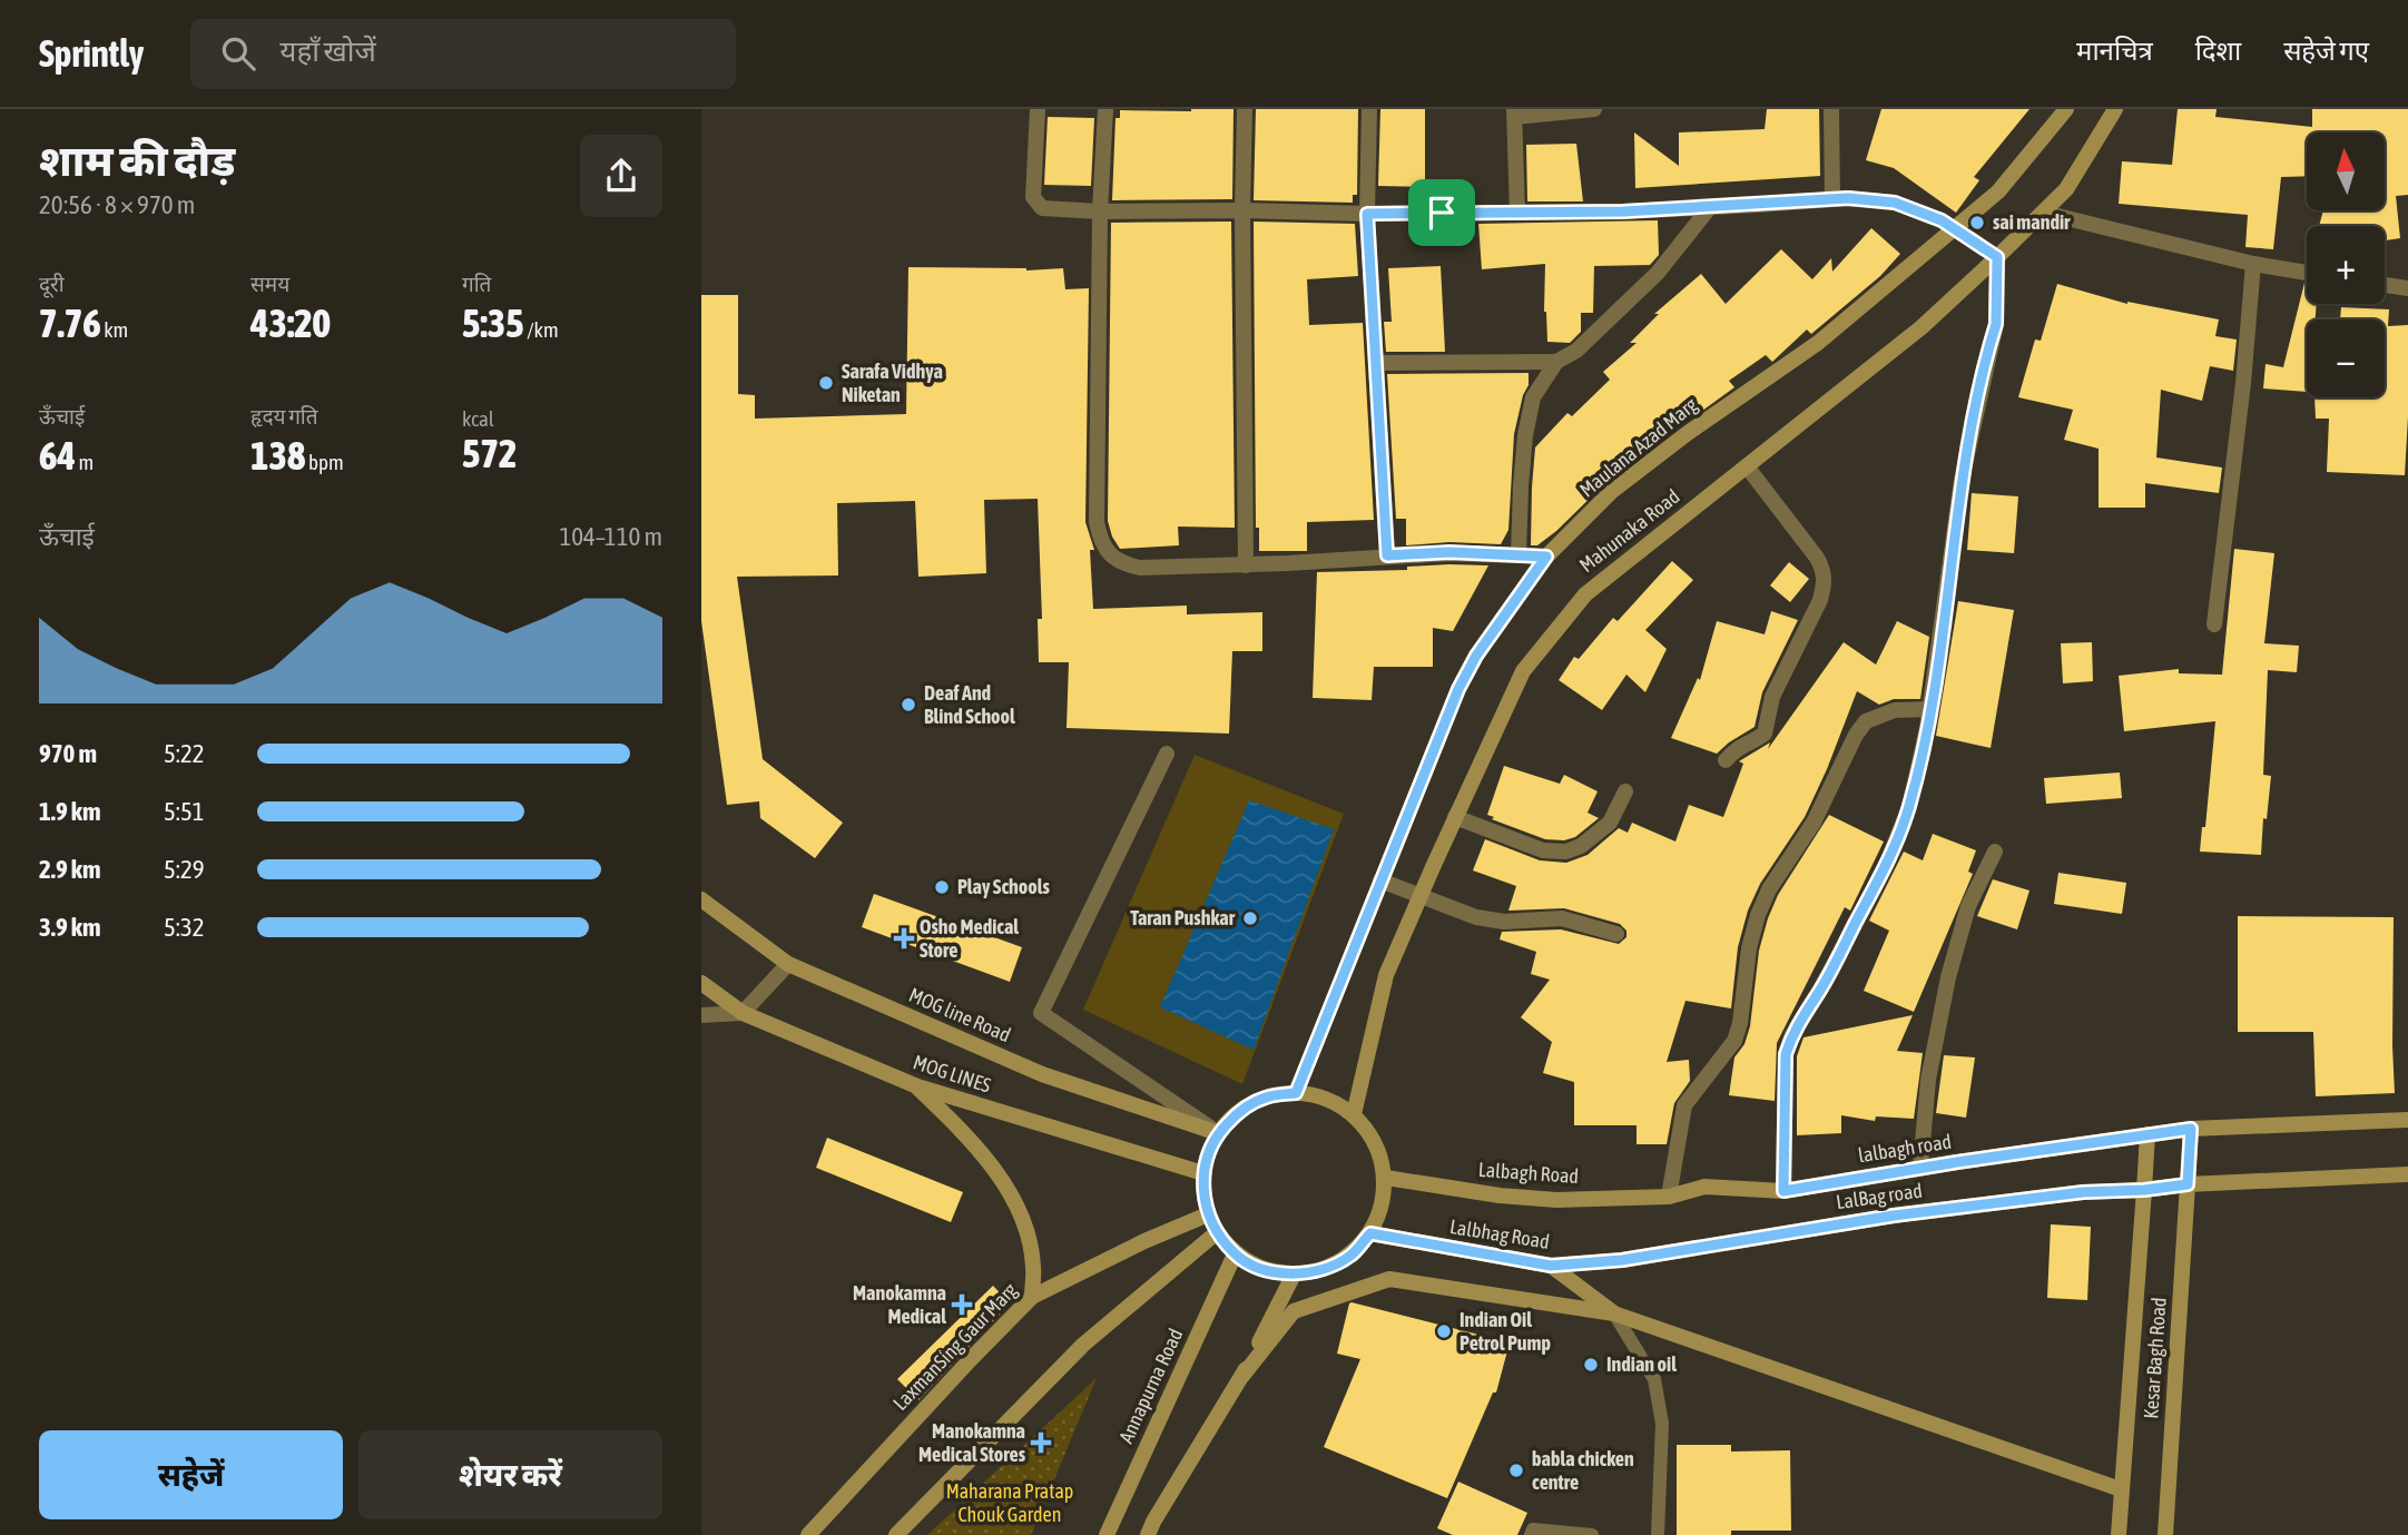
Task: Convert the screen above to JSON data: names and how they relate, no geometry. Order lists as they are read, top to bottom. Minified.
{"streets":{"main road":["Maulana Azad Marg","Mahunaka Road","MOG line Road","MOG LINES","lalbagh road","Lalbagh Road","LalBag road","Lalbhag Road","LaxmanSing Gaur Marg","Kesar Bagh Road","Annapurna Road"]},"crossings":[["Maulana Azad Marg","Mahunaka Road"],["Maulana Azad Marg","MOG line Road"],["Maulana Azad Marg","MOG LINES"],["Maulana Azad Marg","Lalbagh Road"],["Maulana Azad Marg","Lalbhag Road"],["Maulana Azad Marg","LaxmanSing Gaur Marg"],["Maulana Azad Marg","Annapurna Road"],["Mahunaka Road","MOG line Road"],["Mahunaka Road","MOG LINES"],["Mahunaka Road","Lalbagh Road"],["Mahunaka Road","Lalbhag Road"],["Mahunaka Road","LaxmanSing Gaur Marg"],["Mahunaka Road","Annapurna Road"],["MOG line Road","MOG LINES"],["MOG line Road","Lalbagh Road"],["MOG line Road","Lalbhag Road"],["MOG line Road","LaxmanSing Gaur Marg"],["MOG line Road","Annapurna Road"],["MOG LINES","Lalbagh Road"],["MOG LINES","Lalbhag Road"],["MOG LINES","LaxmanSing Gaur Marg"],["MOG LINES","Annapurna Road"],["lalbagh road","Lalbagh Road"],["lalbagh road","Kesar Bagh Road"],["Lalbagh Road","Lalbhag Road"],["Lalbagh Road","LaxmanSing Gaur Marg"],["Lalbagh Road","Annapurna Road"],["LalBag road","Lalbhag Road"],["LalBag road","Kesar Bagh Road"],["Lalbhag Road","LaxmanSing Gaur Marg"],["Lalbhag Road","Annapurna Road"],["LaxmanSing Gaur Marg","Annapurna Road"]],"parks":["Maharana Pratap Chouk Garden"],"places":{"other":["sai mandir","Sarafa Vidhya Niketan","Deaf And Blind School","Play Schools","Taran Pushkar","Indian Oil Petrol Pump","Indian oil","babla chicken centre"],"health":["Osho Medical Store","Manokamna Medical","Manokamna Medical Stores"]},"north":"top","page":{"header":"Sprintly","search":"यहाँ खोजें","nav":["मानचित्र","दिशा","सहेजे गए"],"heading":["शाम की दौड़","20:56 · 8 × 970 m"],"map_buttons":["+","−"],"stats":[["दूरी","7.76 km"],["समय","43:20"],["गति","5:35 /km"],["ऊँचाई","64 m"],["हृदय गति","138 bpm"],["kcal","572"]],"chart":["ऊँचाई","104–110 m"],"list":[{"name":"970 m","note":"5:22"},{"name":"1.9 km","note":"5:51"},{"name":"2.9 km","note":"5:29"},{"name":"3.9 km","note":"5:32"}],"buttons":["सहेजें","शेयर करें"]}}
